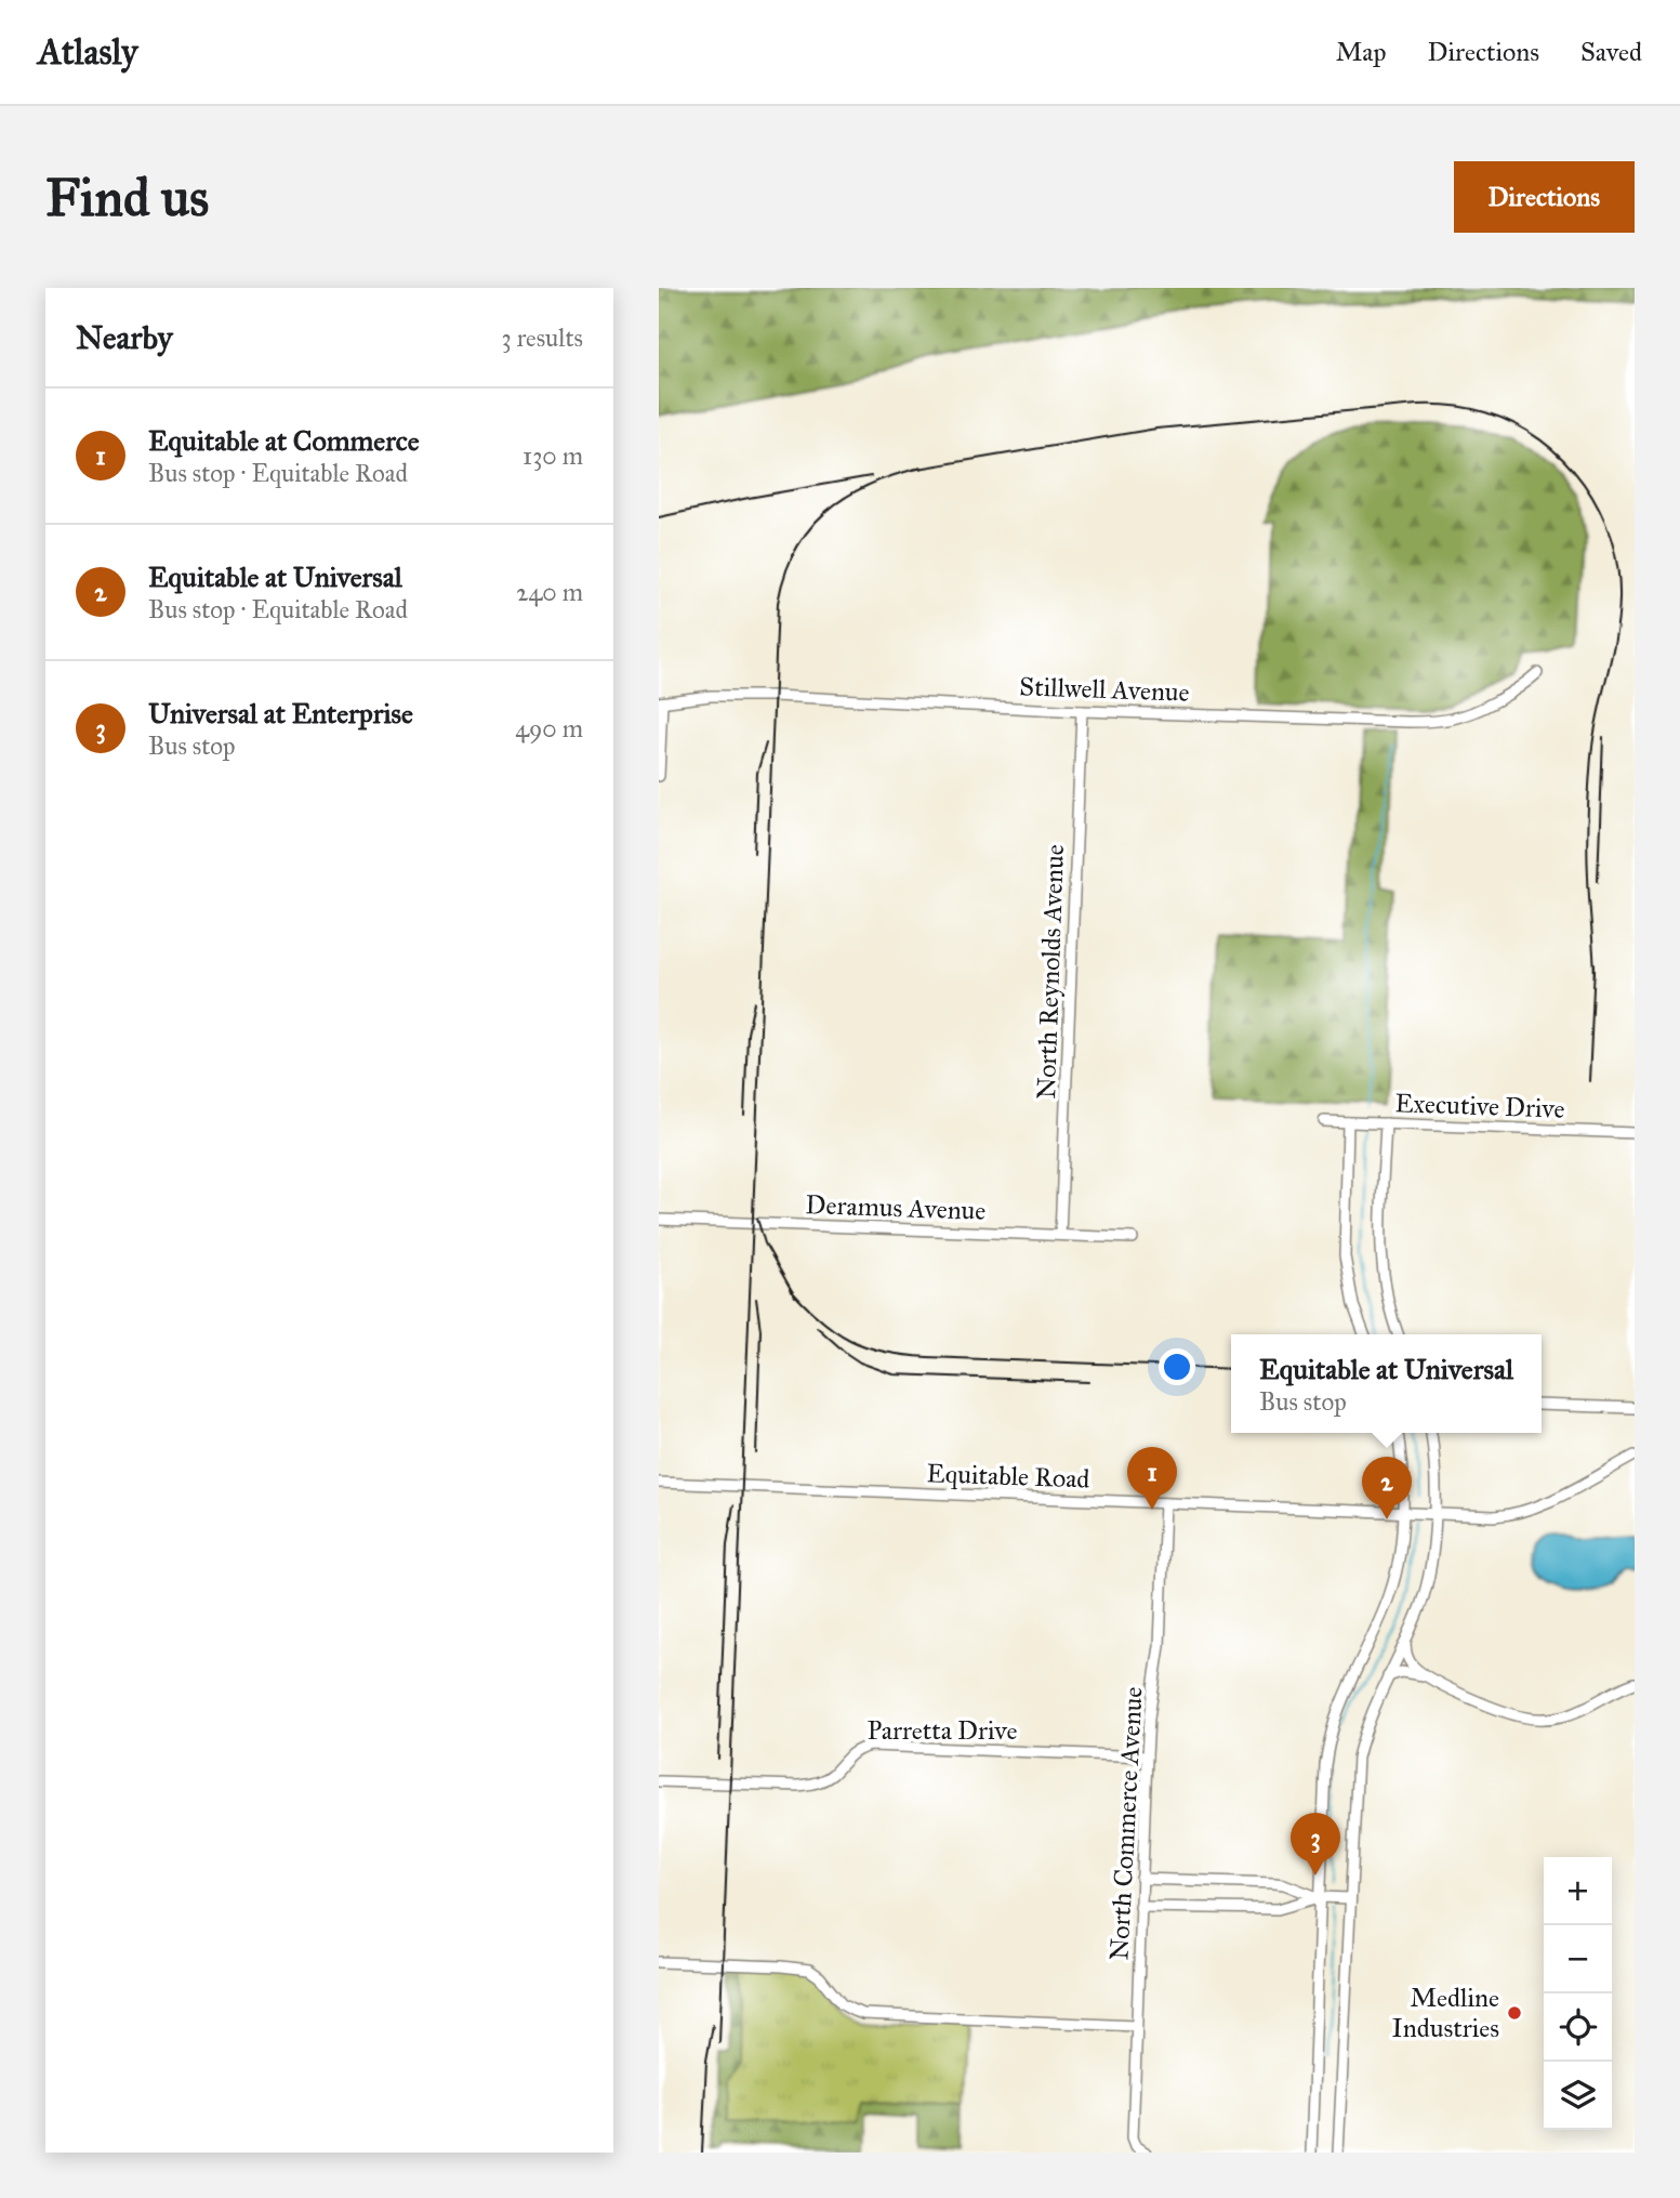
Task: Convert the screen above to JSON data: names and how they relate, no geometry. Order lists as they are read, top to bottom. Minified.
{"streets":{"street":["Stillwell Avenue","North Reynolds Avenue","Executive Drive","Deramus Avenue","Equitable Road","Parretta Drive","North Commerce Avenue"]},"crossings":[["Stillwell Avenue","North Reynolds Avenue"],["North Reynolds Avenue","Deramus Avenue"],["Equitable Road","North Commerce Avenue"],["Parretta Drive","North Commerce Avenue"]],"places":["Medline Industries"],"page":{"header":"Atlasly","nav":["Map","Directions","Saved"],"buttons":"Directions","title":"Find us","heading":["Nearby","3 results"],"list":[{"mark":"1","name":"Equitable at Commerce","note":"Bus stop · Equitable Road","value":"130 m"},{"mark":"2","name":"Equitable at Universal","note":"Bus stop · Equitable Road","value":"240 m"},{"mark":"3","name":"Universal at Enterprise","note":"Bus stop","value":"490 m"}],"popup":["Equitable at Universal","Bus stop"],"pins":["1","2","3"],"map_buttons":["+","−"]}}
